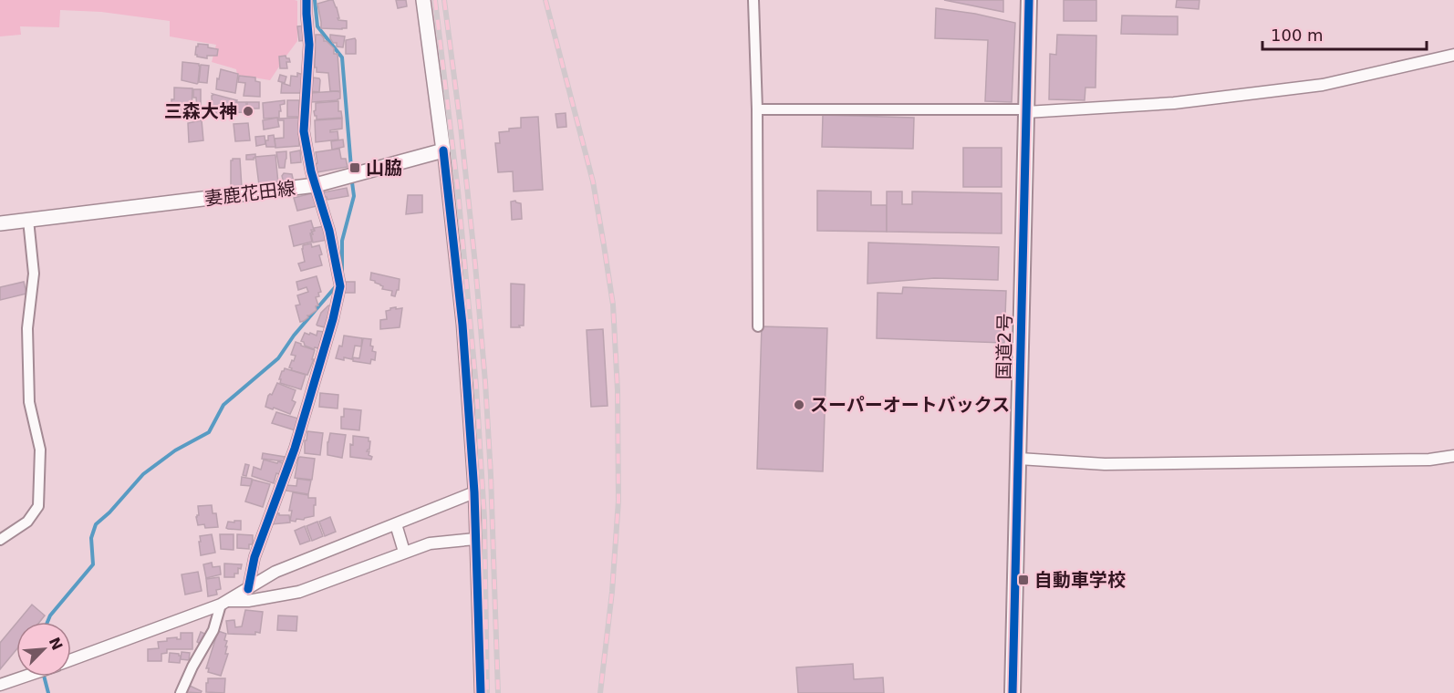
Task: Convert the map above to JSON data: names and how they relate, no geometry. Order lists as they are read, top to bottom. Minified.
{"streets":{"highway":["国道2号"],"main road":["妻鹿花田線"]},"places":{"other":["三森大神","スーパーオートバックス"],"transit":["山脇","自動車学校"]},"scale_bar":"100 m","north":"top right"}
